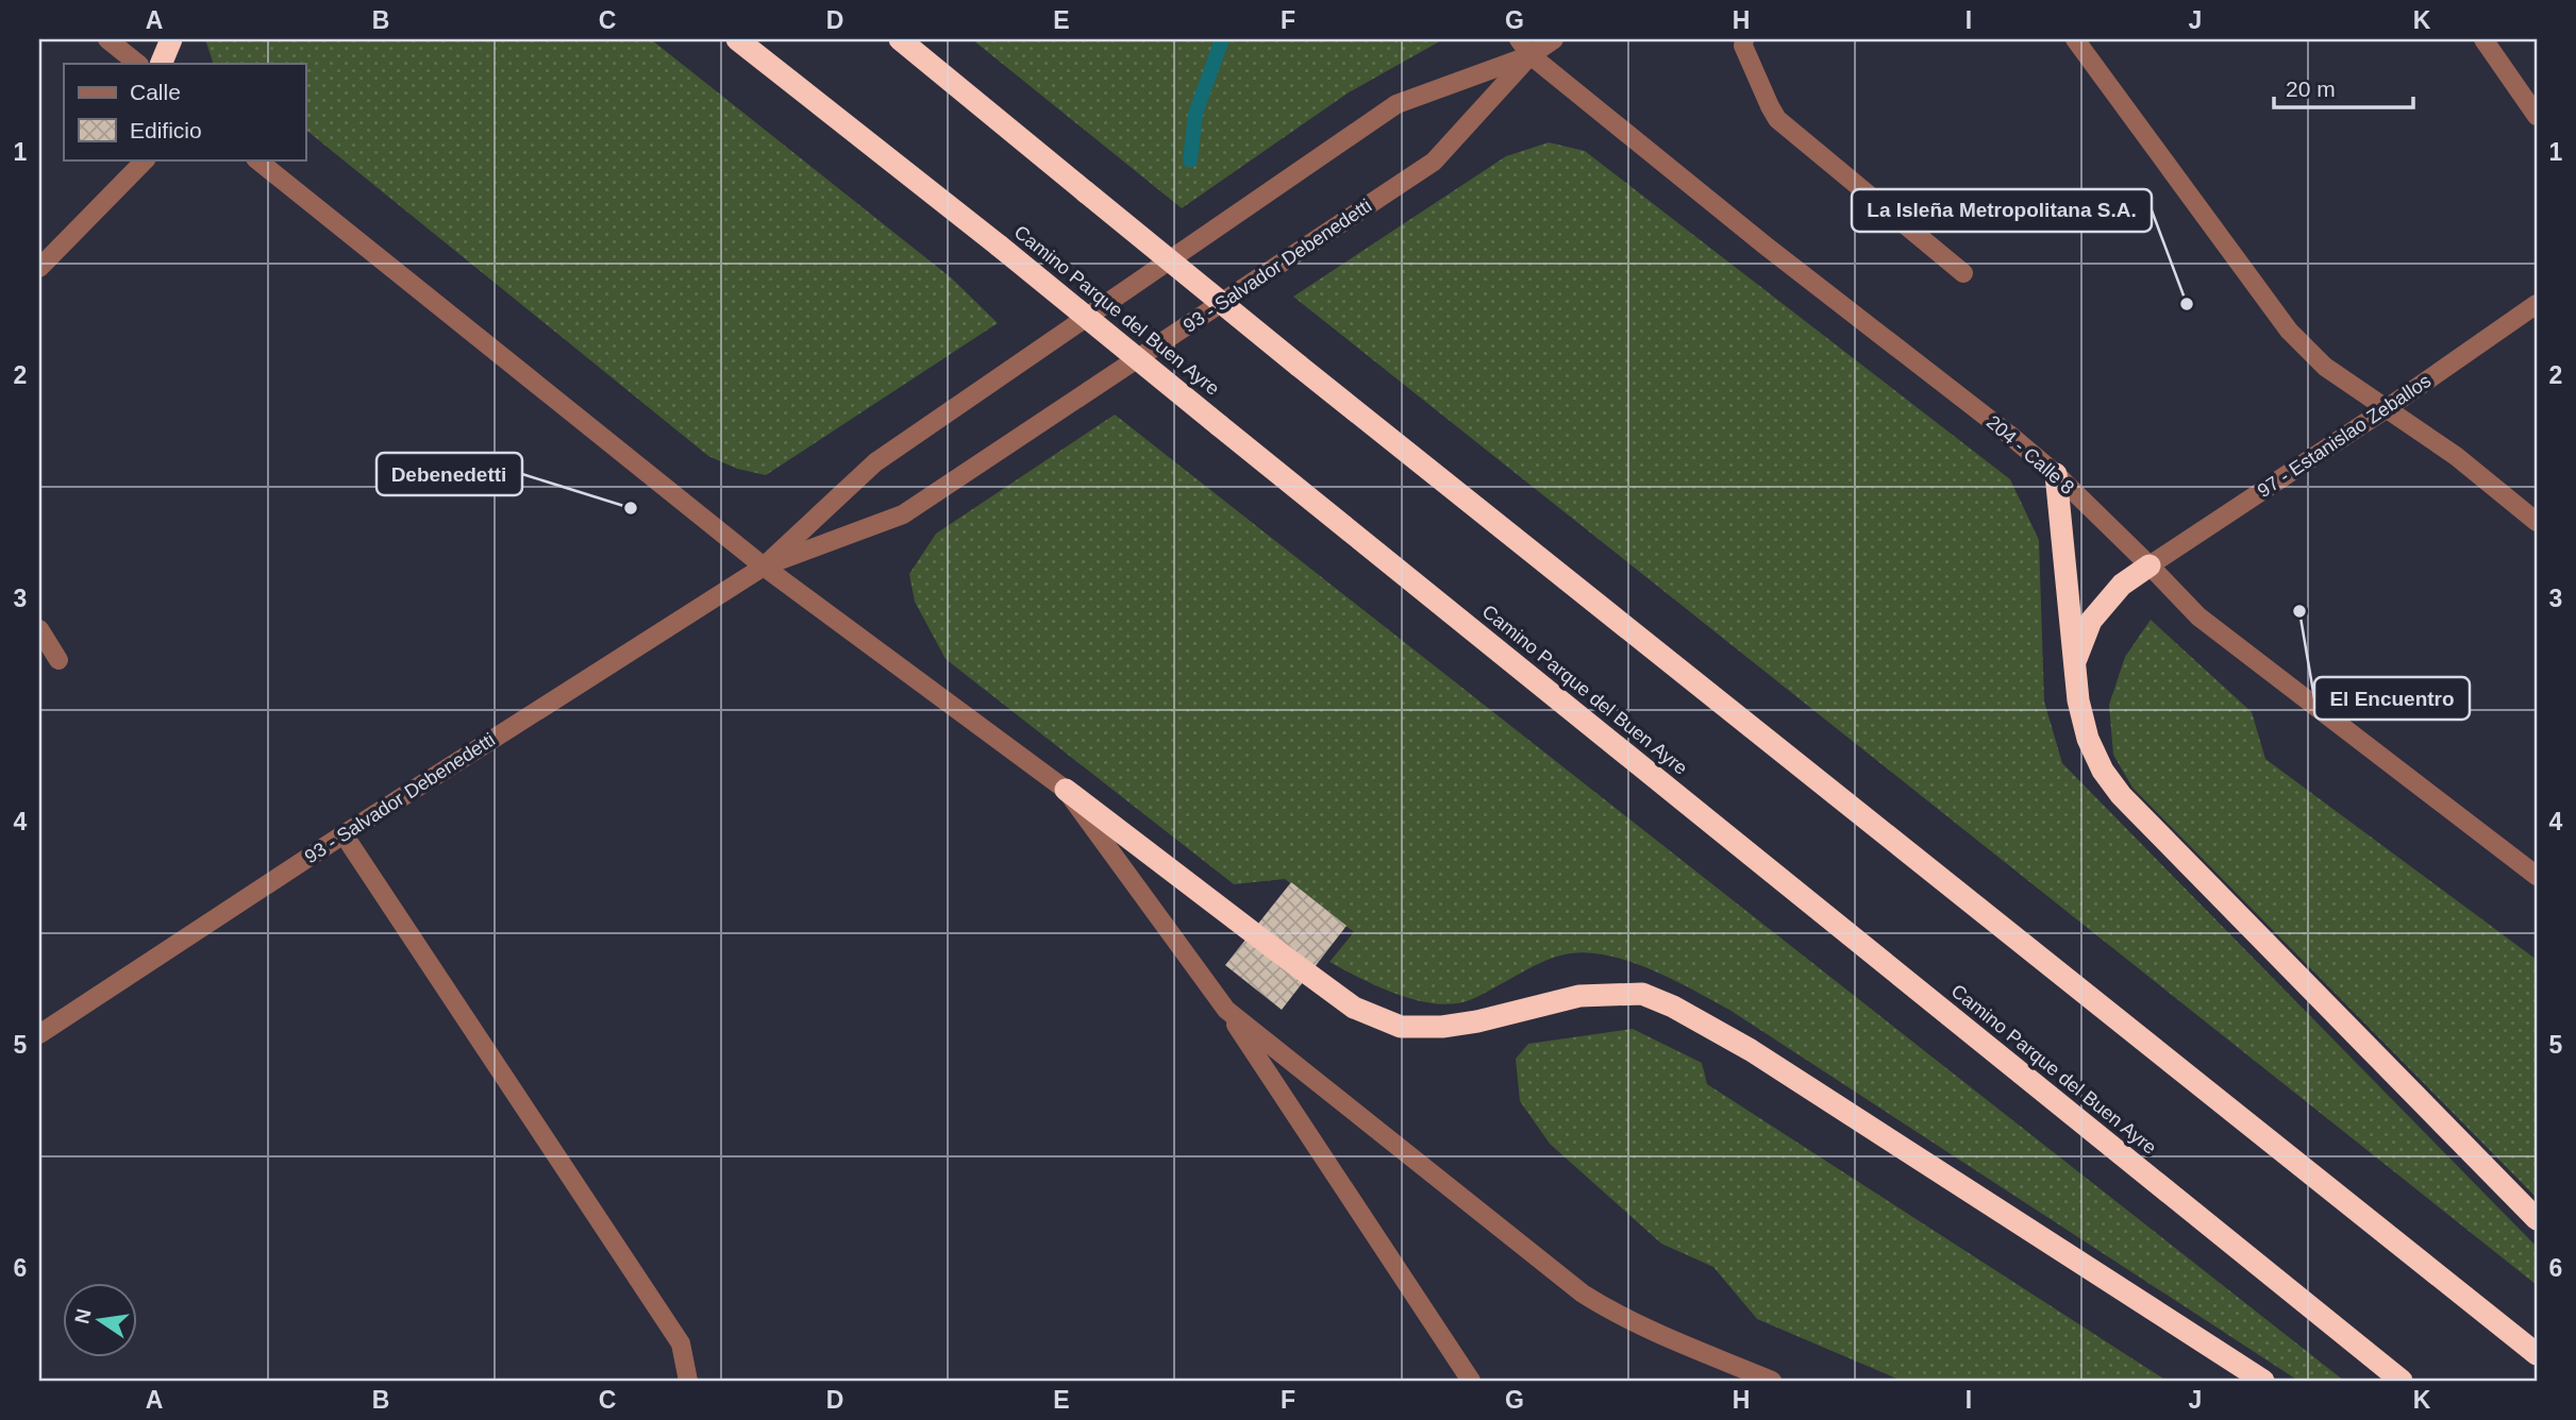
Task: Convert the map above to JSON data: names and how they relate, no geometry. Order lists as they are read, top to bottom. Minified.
{"streets":{"highway":["Camino Parque del Buen Ayre"],"street":["93 - Salvador Debenedetti","97 - Estanislao Zeballos","204 - Calle 8"]},"crossings":[["93 - Salvador Debenedetti","204 - Calle 8"],["97 - Estanislao Zeballos","204 - Calle 8"]],"places":["La Isleña Metropolitana S.A.","Debenedetti","El Encuentro"],"legend":["Calle","Edificio"],"scale_bar":"20 m","north":"left","grid":{"columns":["A","B","C","D","E","F","G","H","I","J","K"],"rows":["1","2","3","4","5","6"]}}
